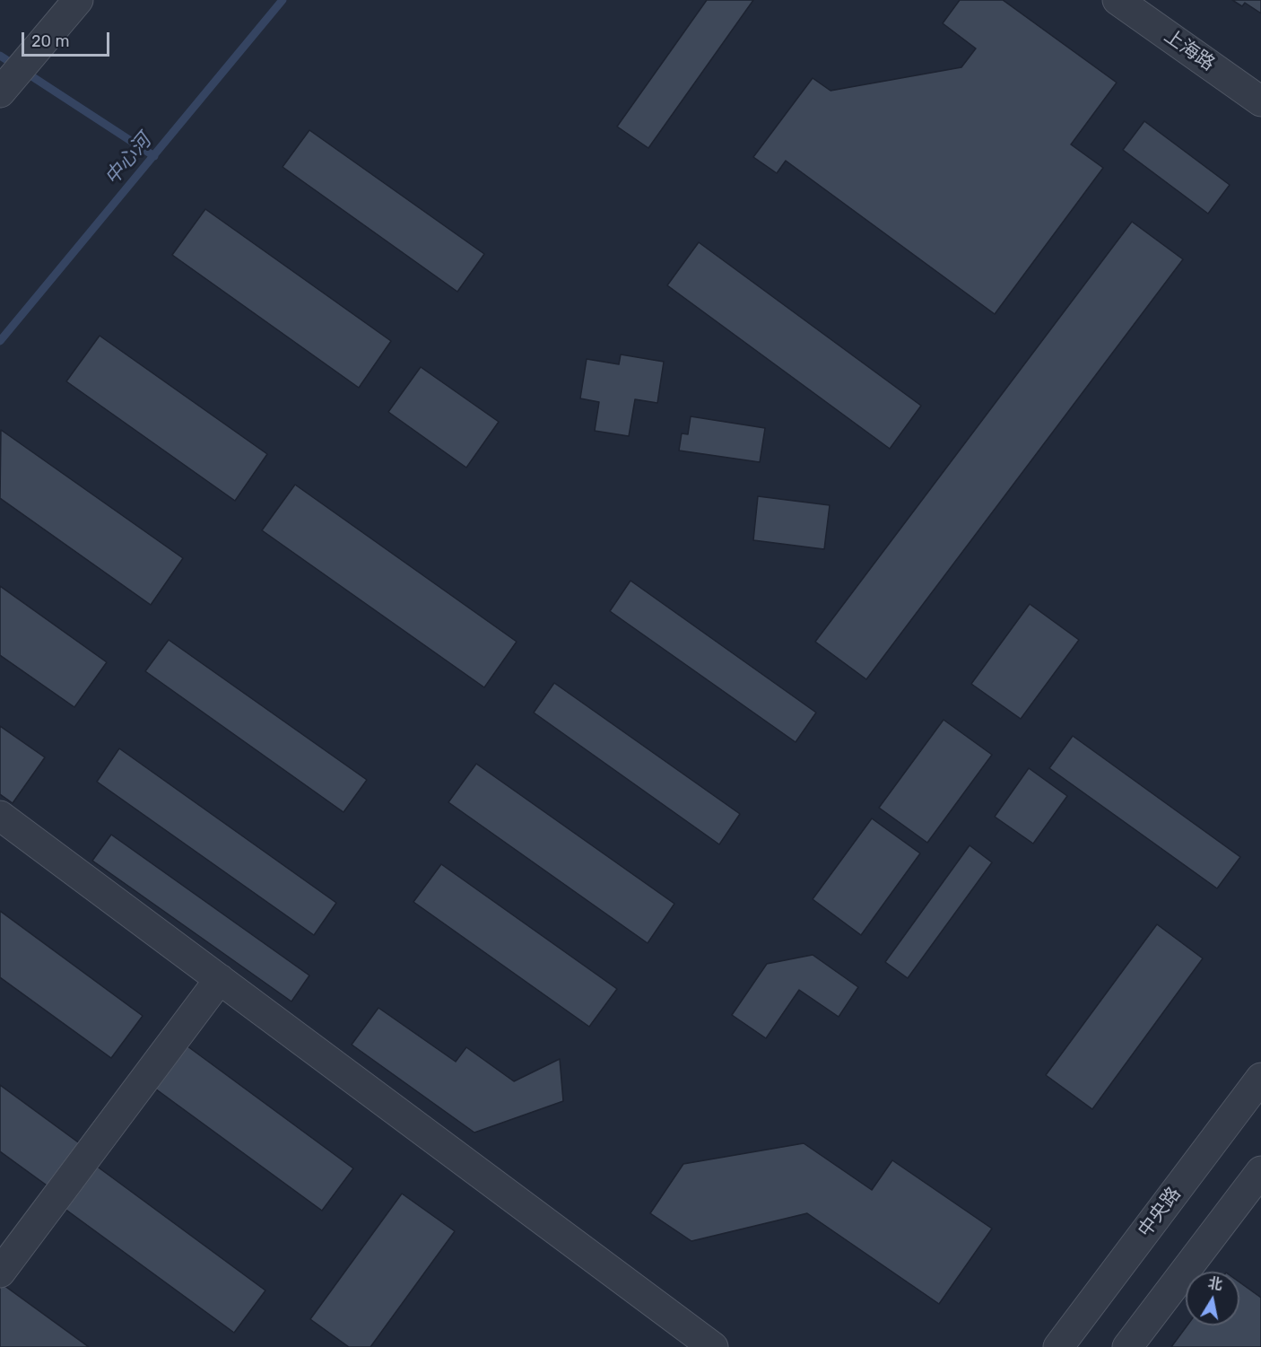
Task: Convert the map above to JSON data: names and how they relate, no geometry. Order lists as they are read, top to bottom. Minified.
{"streets":{"street":["上海路","中央路"]},"water":["中心河"],"scale_bar":"20 m","north":"top"}
